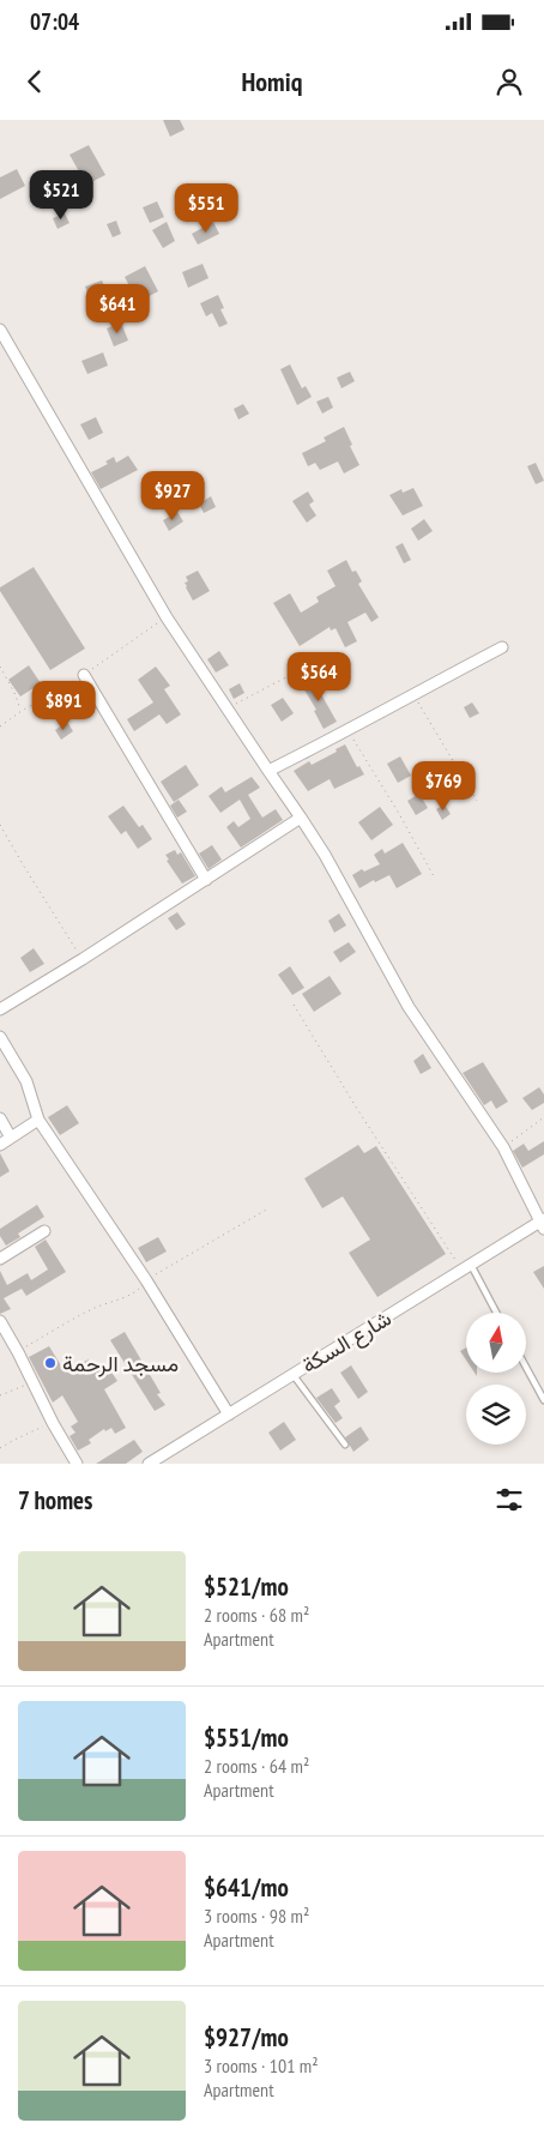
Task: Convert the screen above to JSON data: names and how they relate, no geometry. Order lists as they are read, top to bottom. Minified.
{"streets":{"street":["شارع السكة"]},"places":["مسجد الرحمة"],"north":"top","page":{"status":"07:04","header":"Homiq","price":["$521","$551","$641","$927","$564","$891","$769"],"heading":"7 homes","list":[{"name":"$521/mo","note":"2 rooms · 68 m² · Apartment"},{"name":"$551/mo","note":"2 rooms · 64 m² · Apartment"},{"name":"$641/mo","note":"3 rooms · 98 m² · Apartment"},{"name":"$927/mo","note":"3 rooms · 101 m² · Apartment"}]}}
